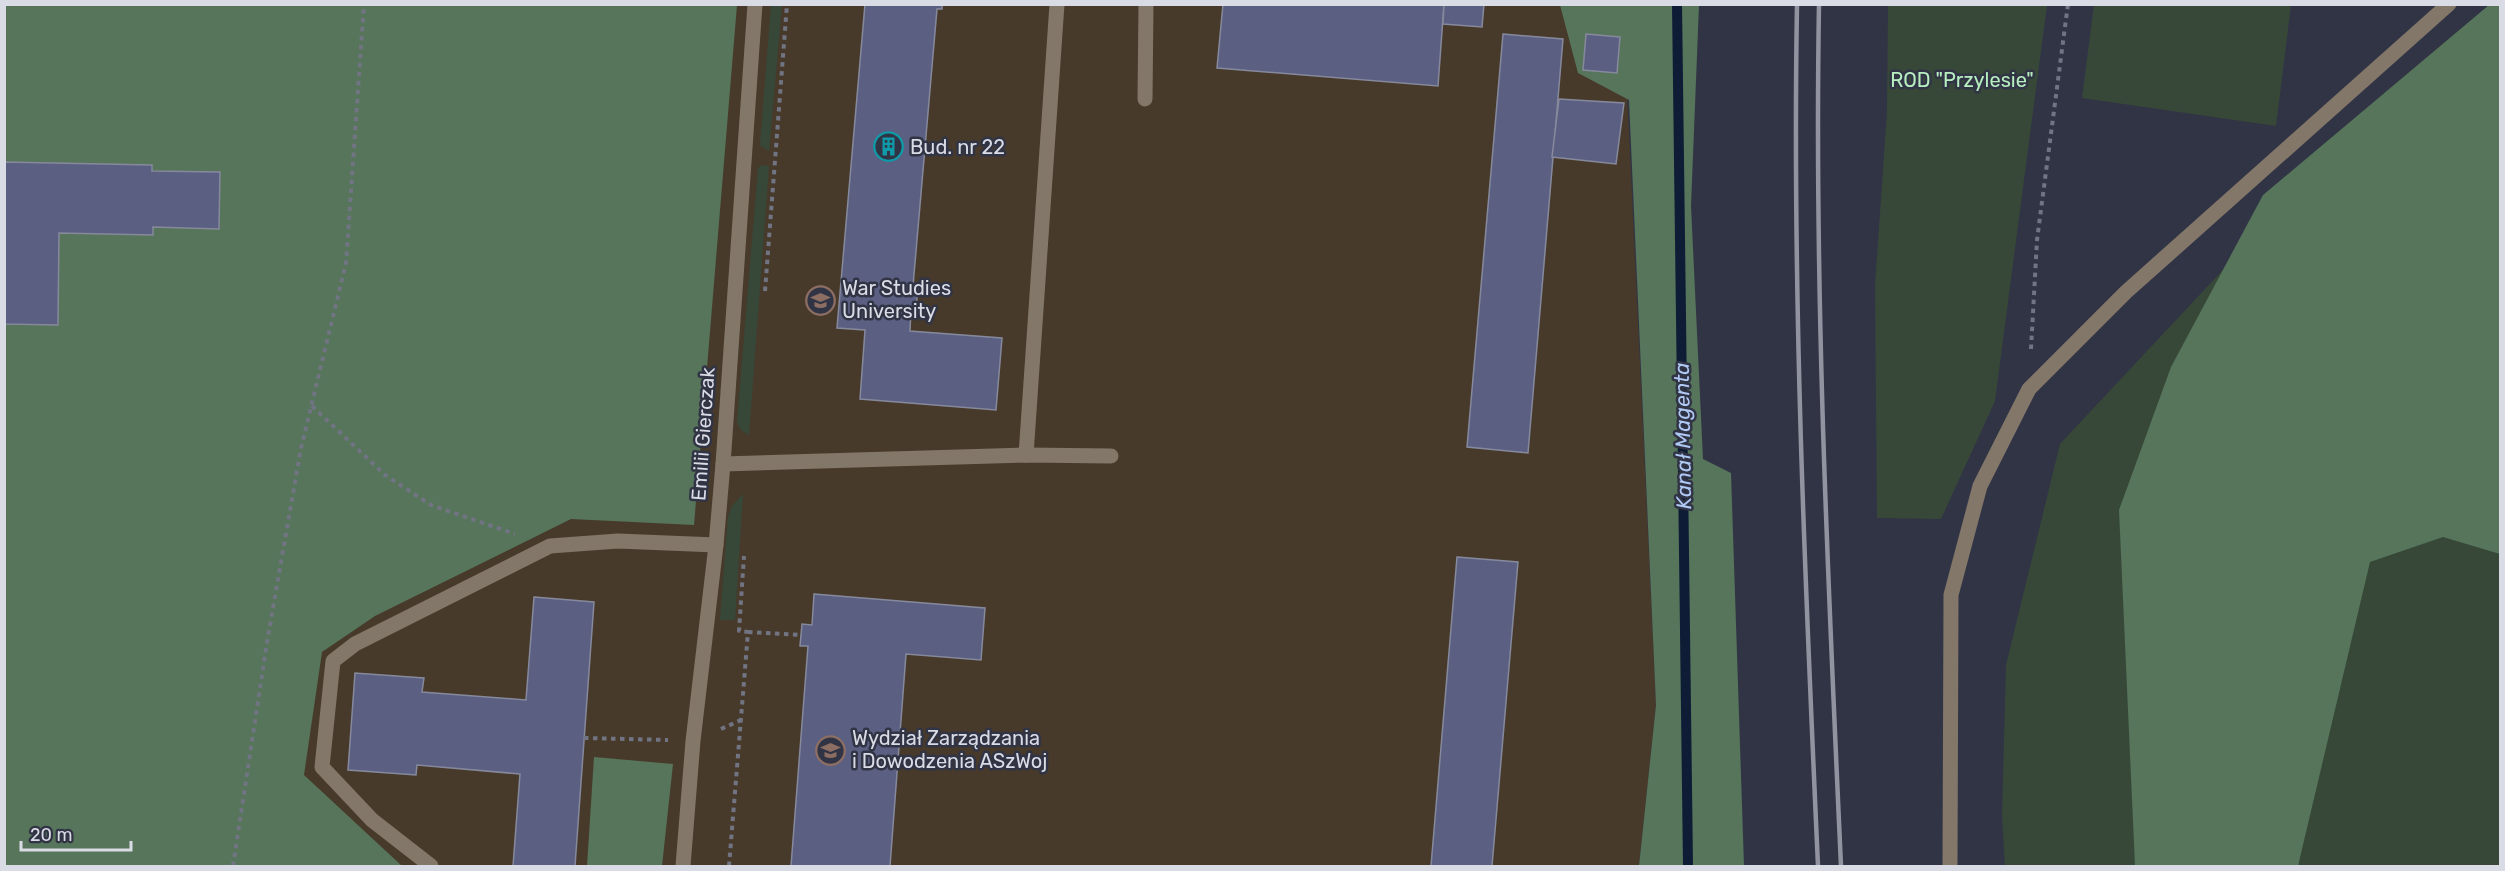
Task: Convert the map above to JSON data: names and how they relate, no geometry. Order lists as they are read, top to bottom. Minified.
{"streets":{"street":["Emilii Gierczak"]},"water":["Kanał Magenta"],"parks":["ROD \"Przylesie\""],"places":{"building":["Bud. nr 22"],"school or university":["War Studies University","Wydział Zarządzania i Dowodzenia ASzWoj"]},"scale_bar":"20 m"}
